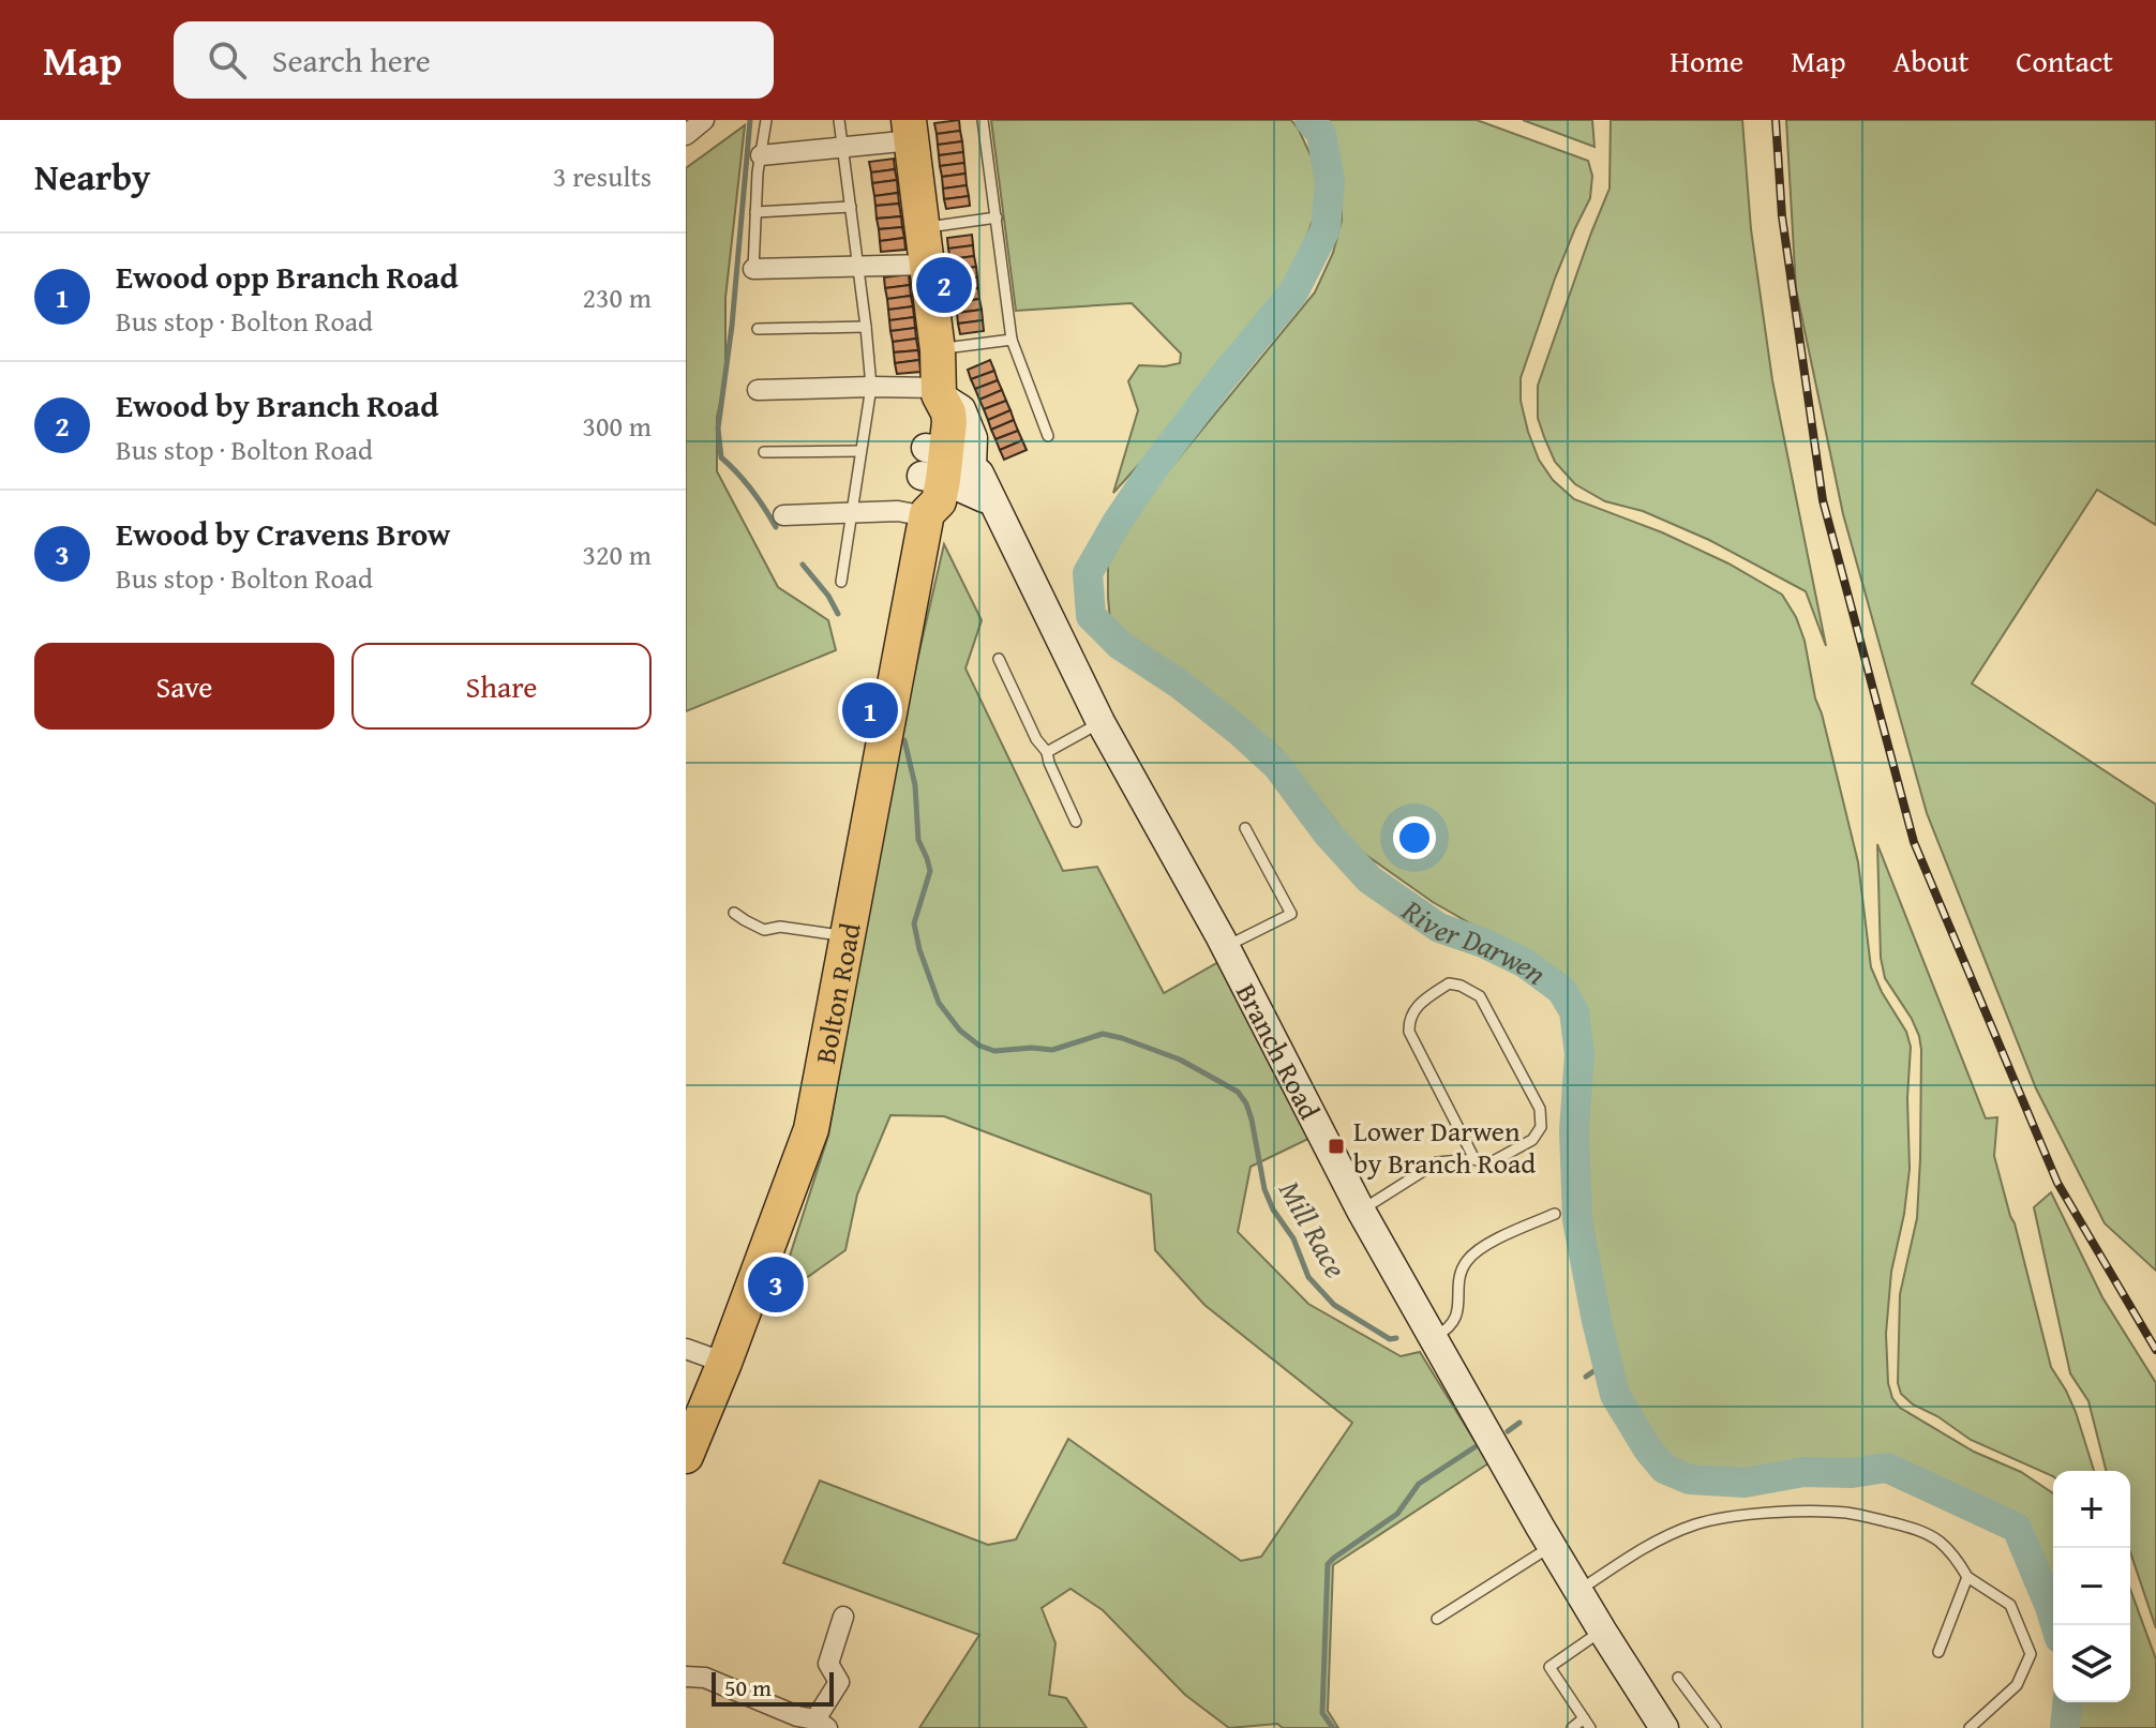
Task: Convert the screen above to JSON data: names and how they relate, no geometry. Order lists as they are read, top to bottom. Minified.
{"streets":{"highway":["Bolton Road"],"street":["Branch Road"]},"crossings":[["Bolton Road","Branch Road"]],"water":["River Darwen","Mill Race"],"places":{"transit":["Lower Darwen by Branch Road"]},"scale_bar":"50 m","page":{"header":"Map","search":"Search here","nav":["Home","Map","About","Contact"],"heading":["Nearby","3 results"],"list":[{"mark":"1","name":"Ewood opp Branch Road","note":"Bus stop · Bolton Road","value":"230 m"},{"mark":"2","name":"Ewood by Branch Road","note":"Bus stop · Bolton Road","value":"300 m"},{"mark":"3","name":"Ewood by Cravens Brow","note":"Bus stop · Bolton Road","value":"320 m"}],"pins":["2","1","3"],"buttons":["Save","Share"],"map_buttons":["+","−"],"scale":"50 m"}}
